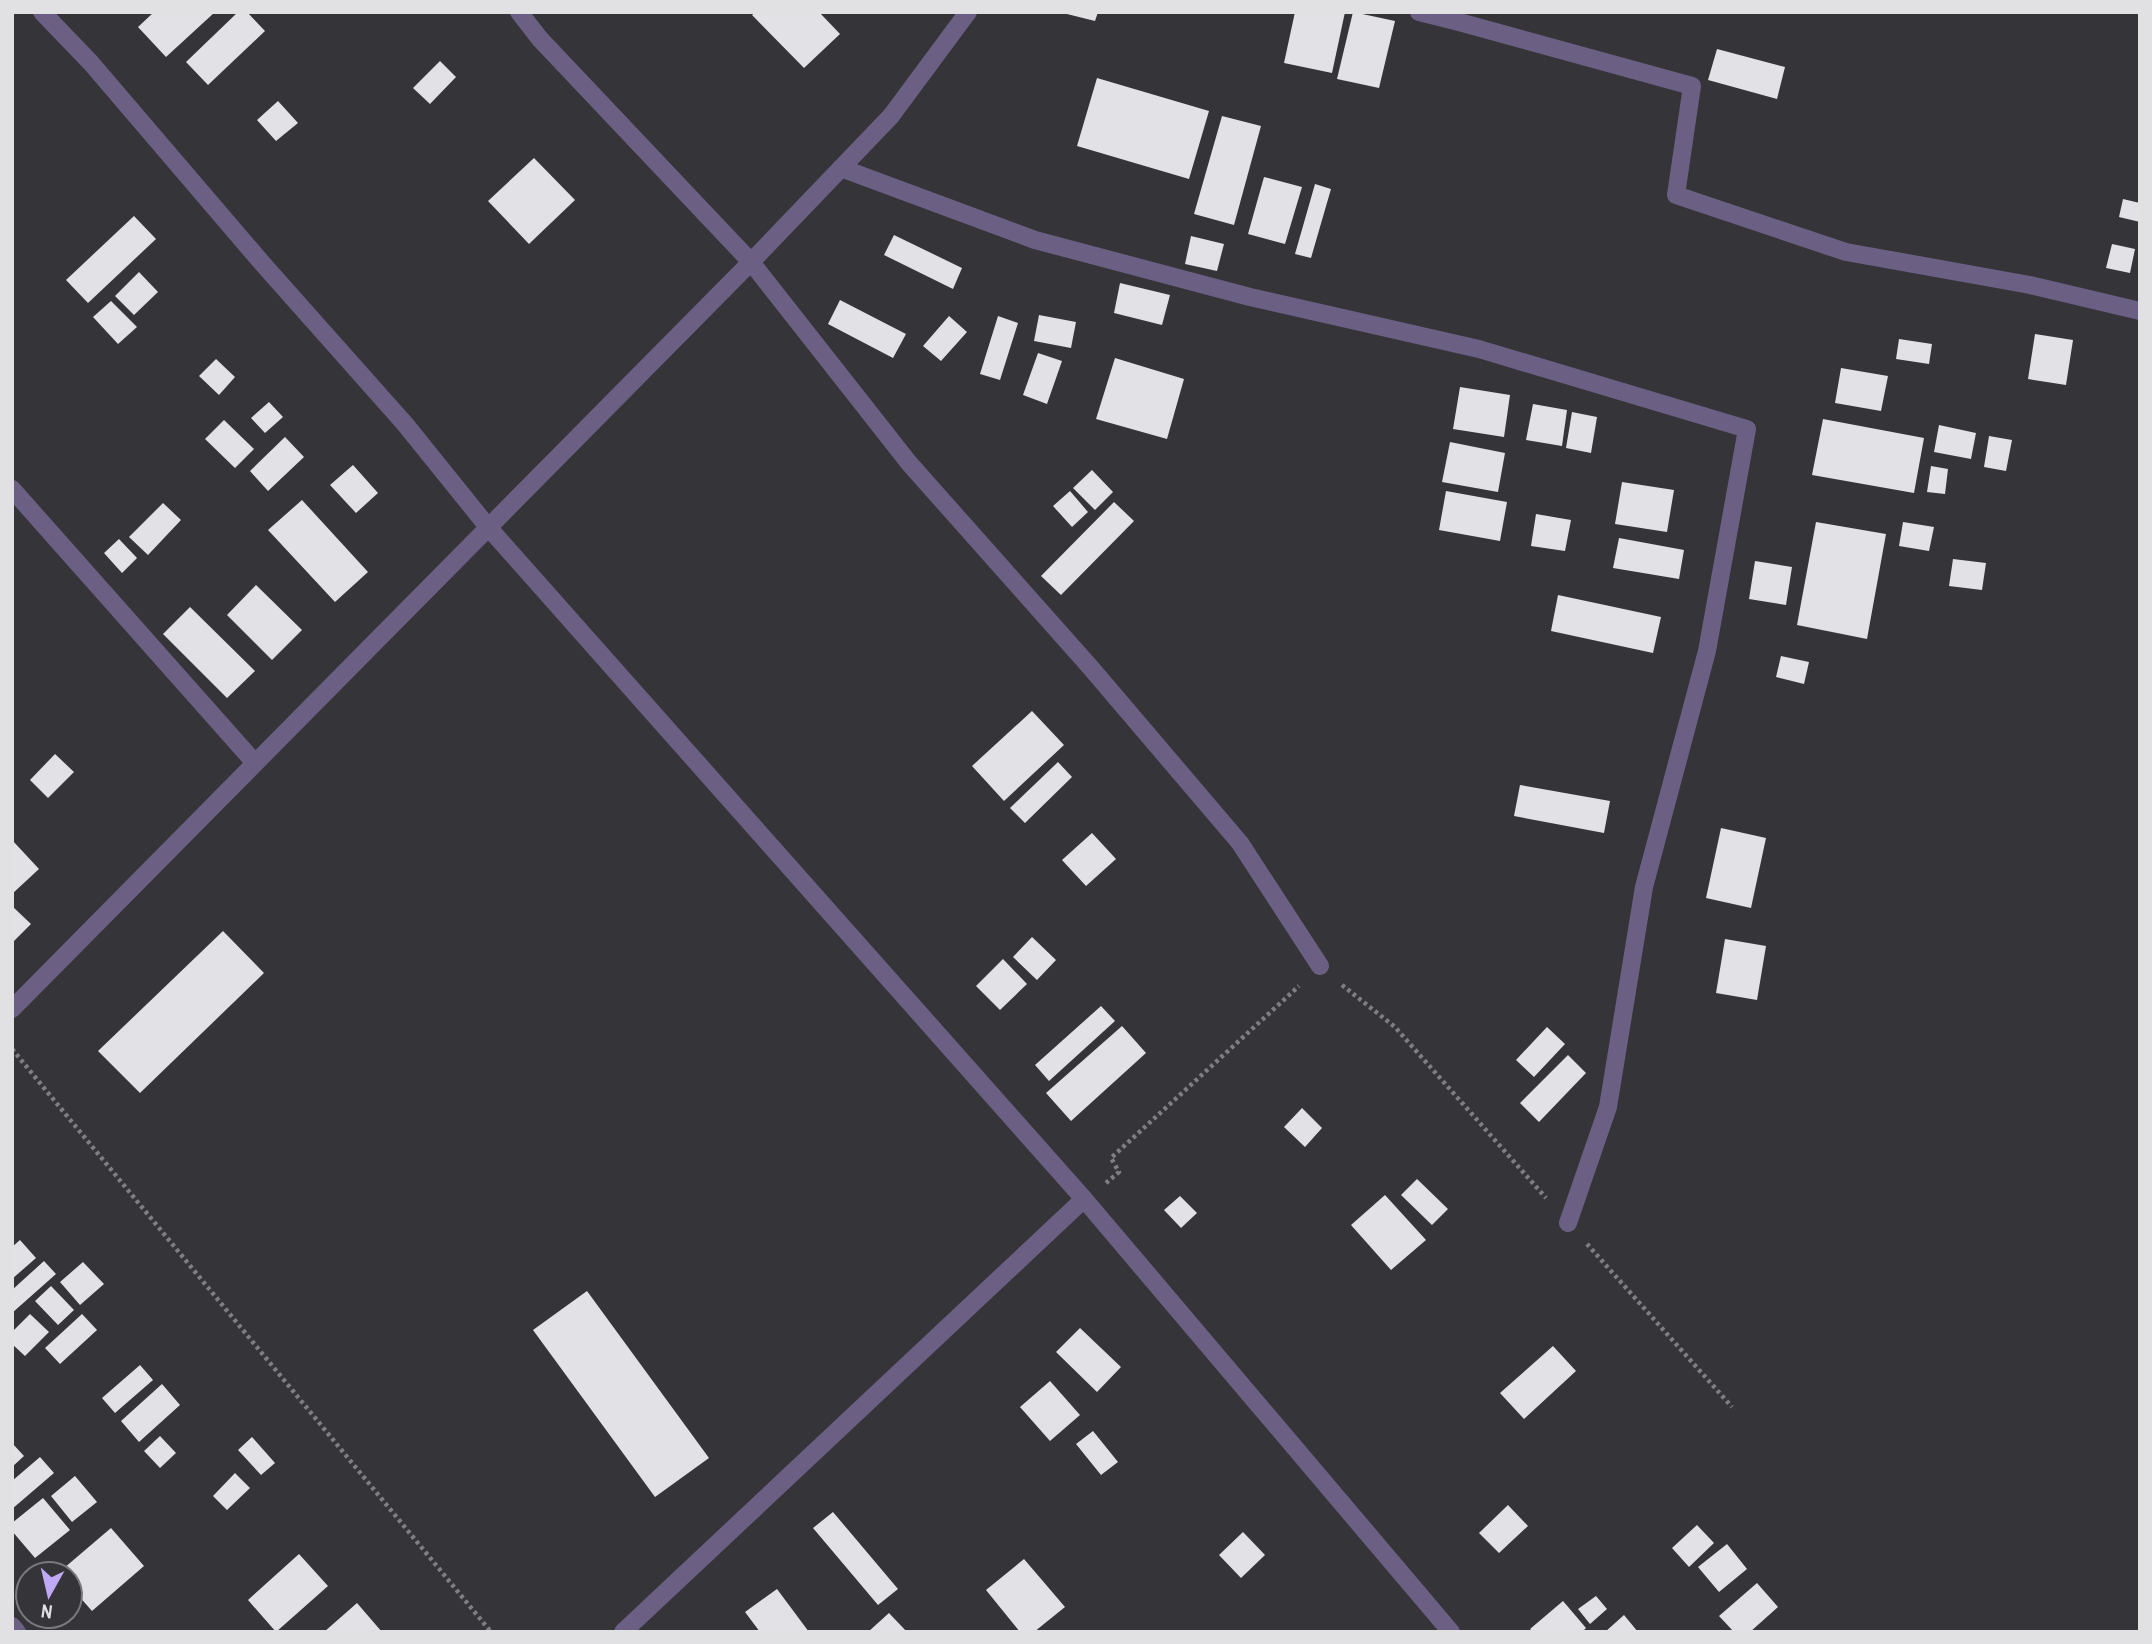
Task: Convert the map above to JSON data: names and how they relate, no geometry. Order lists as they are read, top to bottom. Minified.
{"north":"bottom"}
